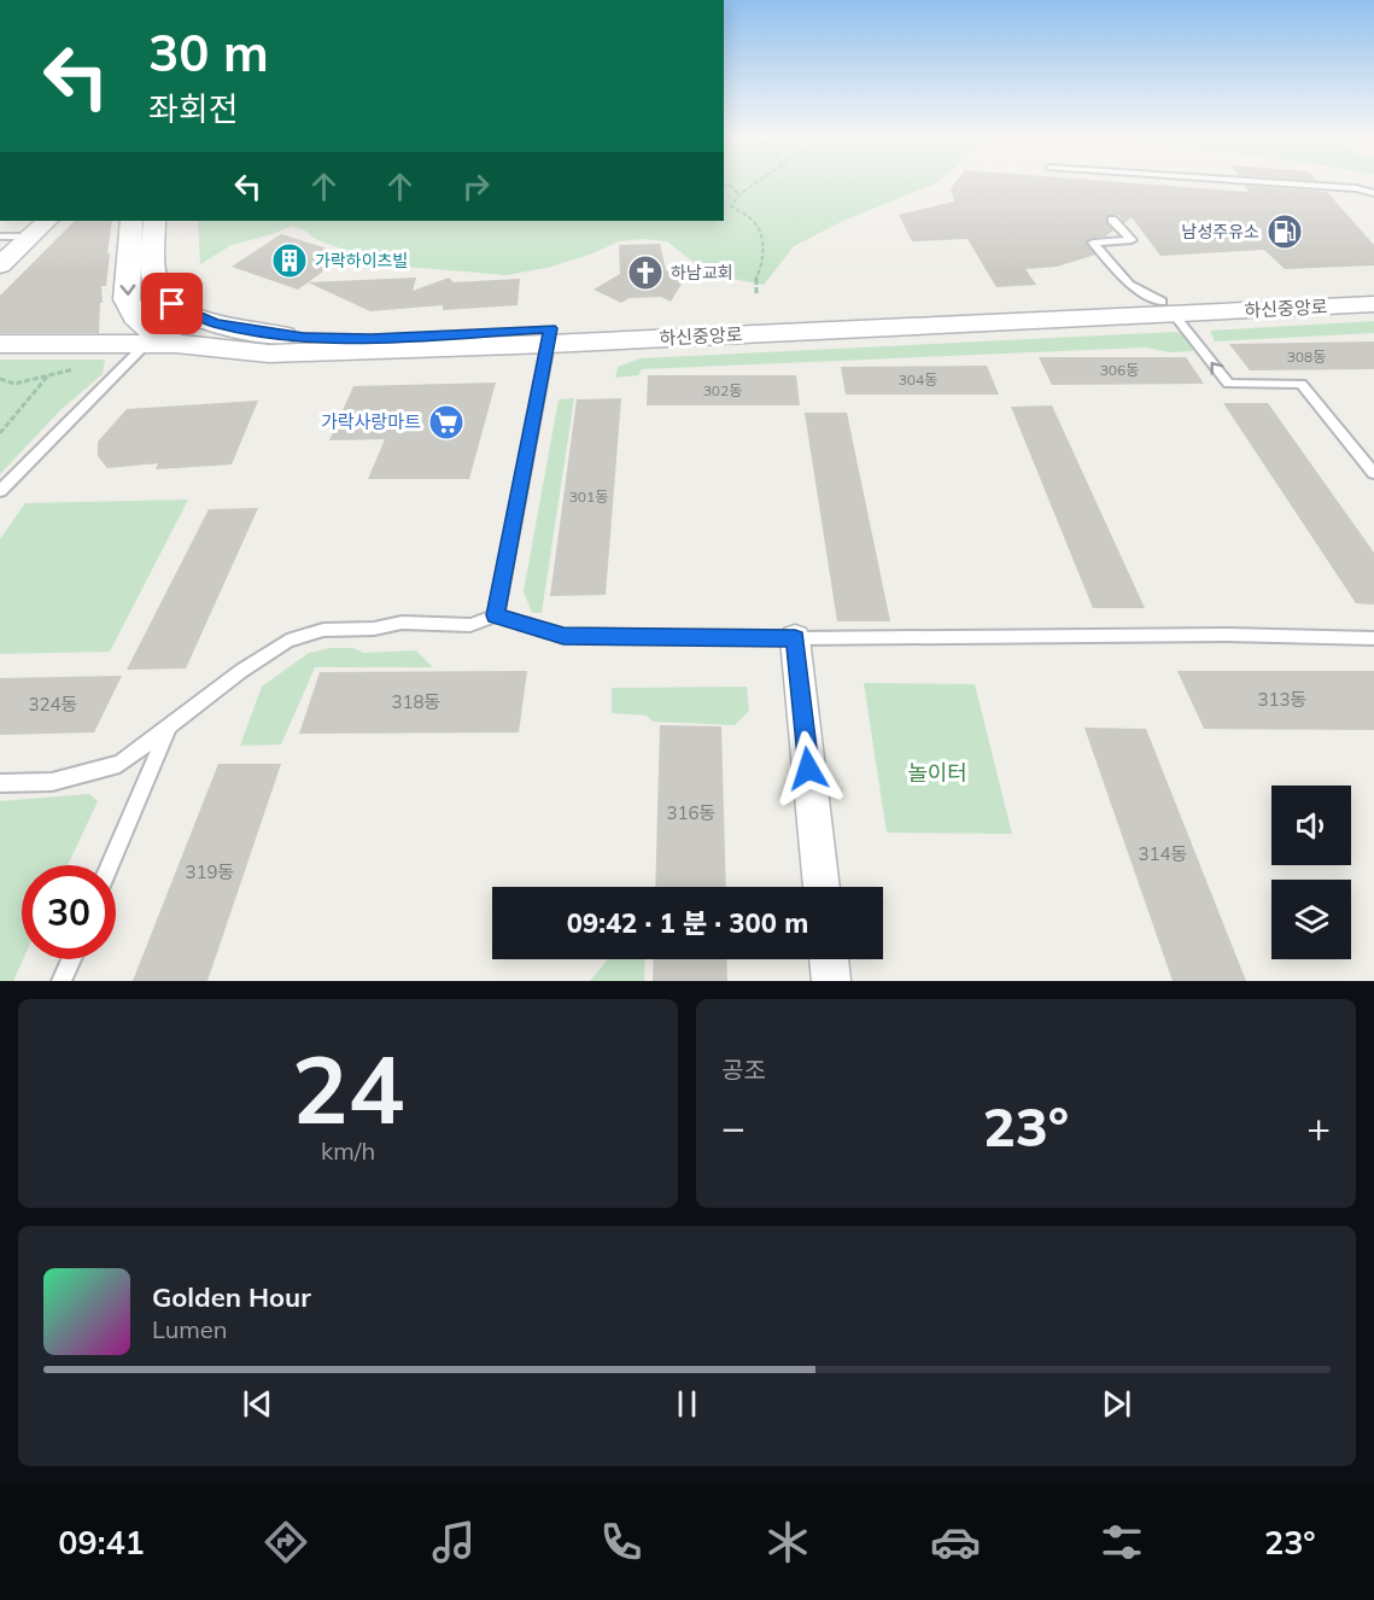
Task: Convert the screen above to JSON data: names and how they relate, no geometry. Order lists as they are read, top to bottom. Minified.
{"streets":{"street":["하신중앙로"]},"parks":["놀이터"],"places":{"fuel station":["남성주유소"],"building":["가락하이츠빌"],"church":["하남교회"],"supermarket":["가락사랑마트"]},"house_numbers":["308동","306동","304동","302동","301동","313동","318동","324동","316동","314동","319동"],"page":{"turn":["30 m","좌회전"],"limit":"30","trip":"09:42 · 1 분 · 300 m","tile":[["24","km/h"],"공조"],"heat":["−","23°","+"],"song":["Golden Hour","Lumen"],"tabs":["09:41","23°"]}}
